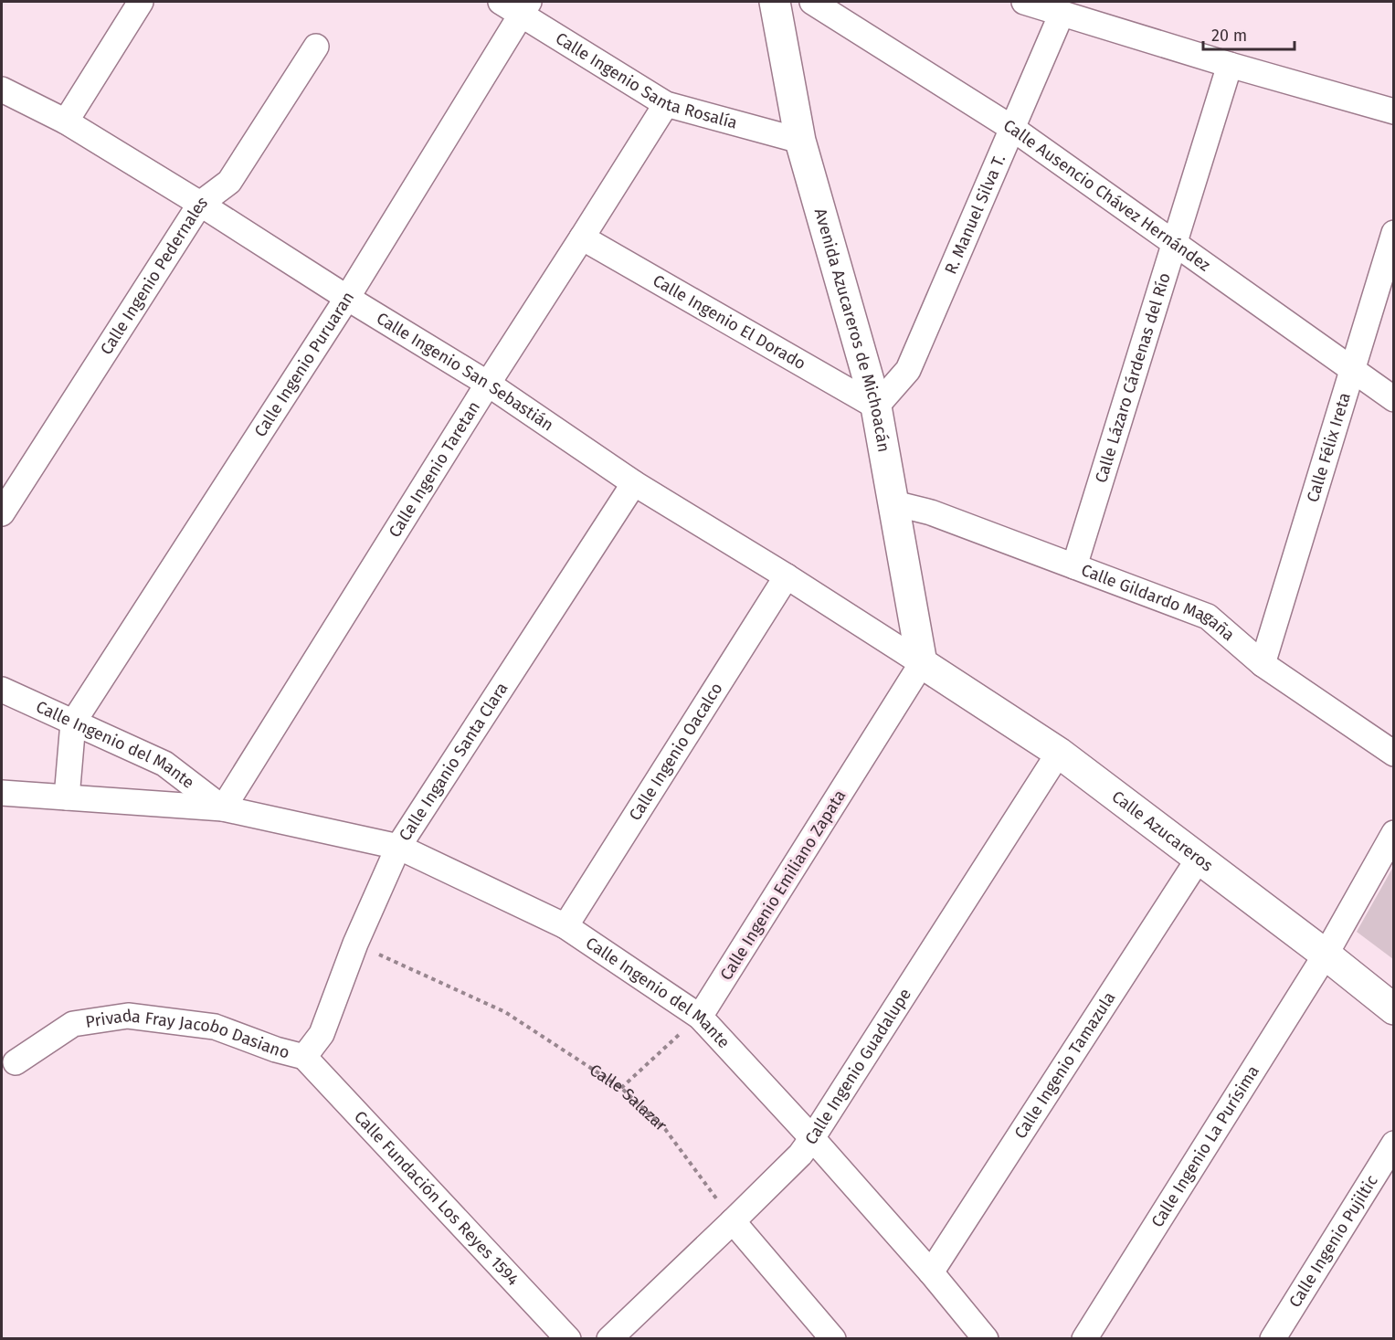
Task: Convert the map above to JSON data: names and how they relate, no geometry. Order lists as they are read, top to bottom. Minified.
{"streets":{"street":["Calle Ingenio Santa Rosalía","Calle Ausencio Chávez Hernández","R. Manuel Silva T.","Calle Ingenio Pedernales","Calle Ingenio El Dorado","Avenida Azucareros de Michoacán","Calle Ingenio Puruaran","Calle Ingenio San Sebastián","Calle Lázaro Cárdenas del Río","Calle Félix Ireta","Calle Ingenio Taretan","Calle Gildardo Magaña","Calle Ingenio del Mante","Calle Ingenio Oacalco","Calle Inganio Santa Clara","Calle Azucareros","Calle Ingenio Emiliano Zapata","Privada Fray Jacobo Dasiano","Calle Ingenio Guadalupe","Calle Ingenio Tamazula","Calle Ingenio La Purísima","Calle Fundación Los Reyes 1594","Calle Ingenio Pujiltic"],"path":["Calle Salazar"]},"crossings":[["Calle Ingenio Santa Rosalía","Avenida Azucareros de Michoacán"],["Calle Ingenio Santa Rosalía","Calle Ingenio Puruaran"],["Calle Ingenio Santa Rosalía","Calle Ingenio Taretan"],["Calle Ausencio Chávez Hernández","R. Manuel Silva T."],["Calle Ausencio Chávez Hernández","Calle Lázaro Cárdenas del Río"],["Calle Ausencio Chávez Hernández","Calle Félix Ireta"],["R. Manuel Silva T.","Calle Ingenio El Dorado"],["R. Manuel Silva T.","Avenida Azucareros de Michoacán"],["Calle Ingenio Pedernales","Calle Ingenio San Sebastián"],["Calle Ingenio El Dorado","Avenida Azucareros de Michoacán"],["Calle Ingenio El Dorado","Calle Ingenio Taretan"],["Avenida Azucareros de Michoacán","Calle Ingenio San Sebastián"],["Avenida Azucareros de Michoacán","Calle Gildardo Magaña"],["Avenida Azucareros de Michoacán","Calle Azucareros"],["Avenida Azucareros de Michoacán","Calle Ingenio Emiliano Zapata"],["Calle Ingenio Puruaran","Calle Ingenio San Sebastián"],["Calle Ingenio Puruaran","Calle Ingenio del Mante"],["Calle Ingenio San Sebastián","Calle Ingenio Taretan"],["Calle Ingenio San Sebastián","Calle Ingenio Oacalco"],["Calle Ingenio San Sebastián","Calle Inganio Santa Clara"],["Calle Ingenio San Sebastián","Calle Azucareros"],["Calle Ingenio San Sebastián","Calle Ingenio Emiliano Zapata"],["Calle Lázaro Cárdenas del Río","Calle Gildardo Magaña"],["Calle Félix Ireta","Calle Gildardo Magaña"],["Calle Ingenio Taretan","Calle Ingenio del Mante"],["Calle Ingenio del Mante","Calle Ingenio Oacalco"],["Calle Ingenio del Mante","Calle Inganio Santa Clara"],["Calle Ingenio del Mante","Calle Ingenio Emiliano Zapata"],["Calle Ingenio del Mante","Calle Ingenio Guadalupe"],["Calle Ingenio del Mante","Calle Ingenio Tamazula"],["Calle Inganio Santa Clara","Privada Fray Jacobo Dasiano"],["Calle Inganio Santa Clara","Calle Salazar"],["Calle Inganio Santa Clara","Calle Fundación Los Reyes 1594"],["Calle Azucareros","Calle Ingenio Emiliano Zapata"],["Calle Azucareros","Calle Ingenio Guadalupe"],["Calle Azucareros","Calle Ingenio Tamazula"],["Calle Azucareros","Calle Ingenio La Purísima"],["Privada Fray Jacobo Dasiano","Calle Fundación Los Reyes 1594"],["Calle Ingenio Guadalupe","Calle Salazar"]],"scale_bar":"20 m"}
